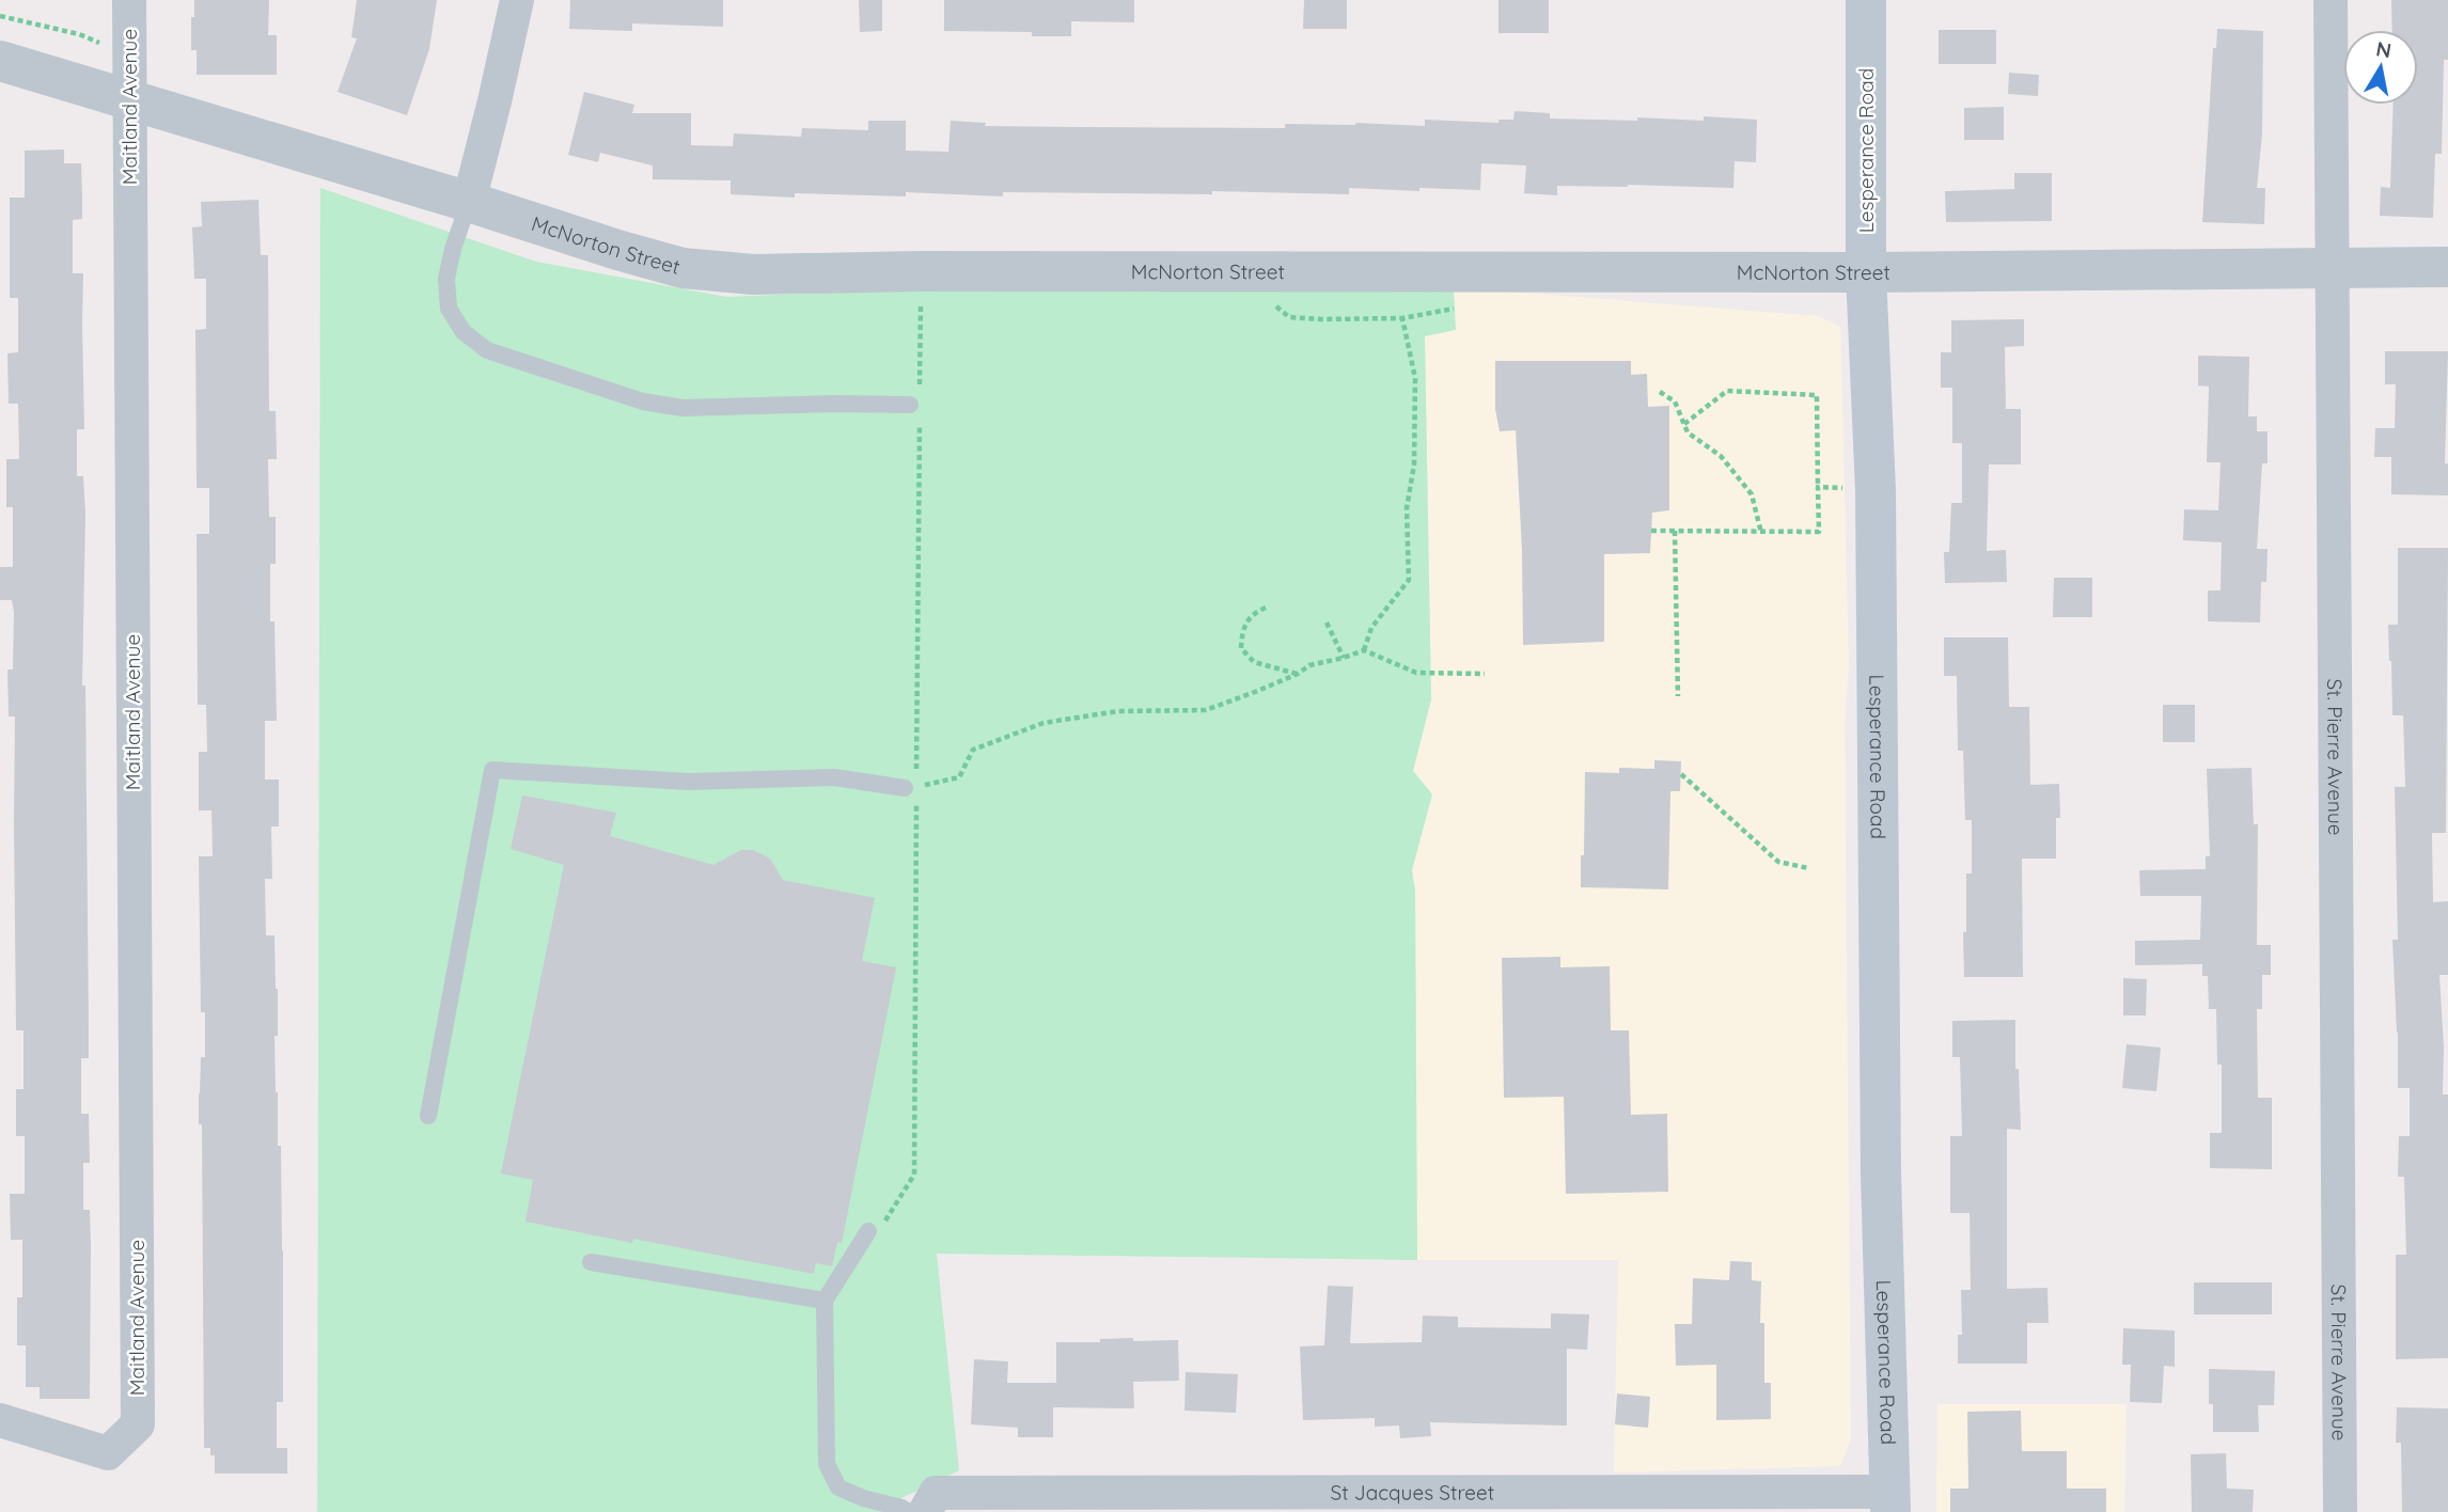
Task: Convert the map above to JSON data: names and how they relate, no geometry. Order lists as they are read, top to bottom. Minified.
{"streets":{"main road":["Lesperance Road"],"street":["Maitland Avenue","McNorton Street","St. Pierre Avenue","St Jacques Street"]},"crossings":[["Maitland Avenue","McNorton Street"],["Lesperance Road","McNorton Street"],["Lesperance Road","St Jacques Street"],["McNorton Street","St. Pierre Avenue"]],"north":"top"}
